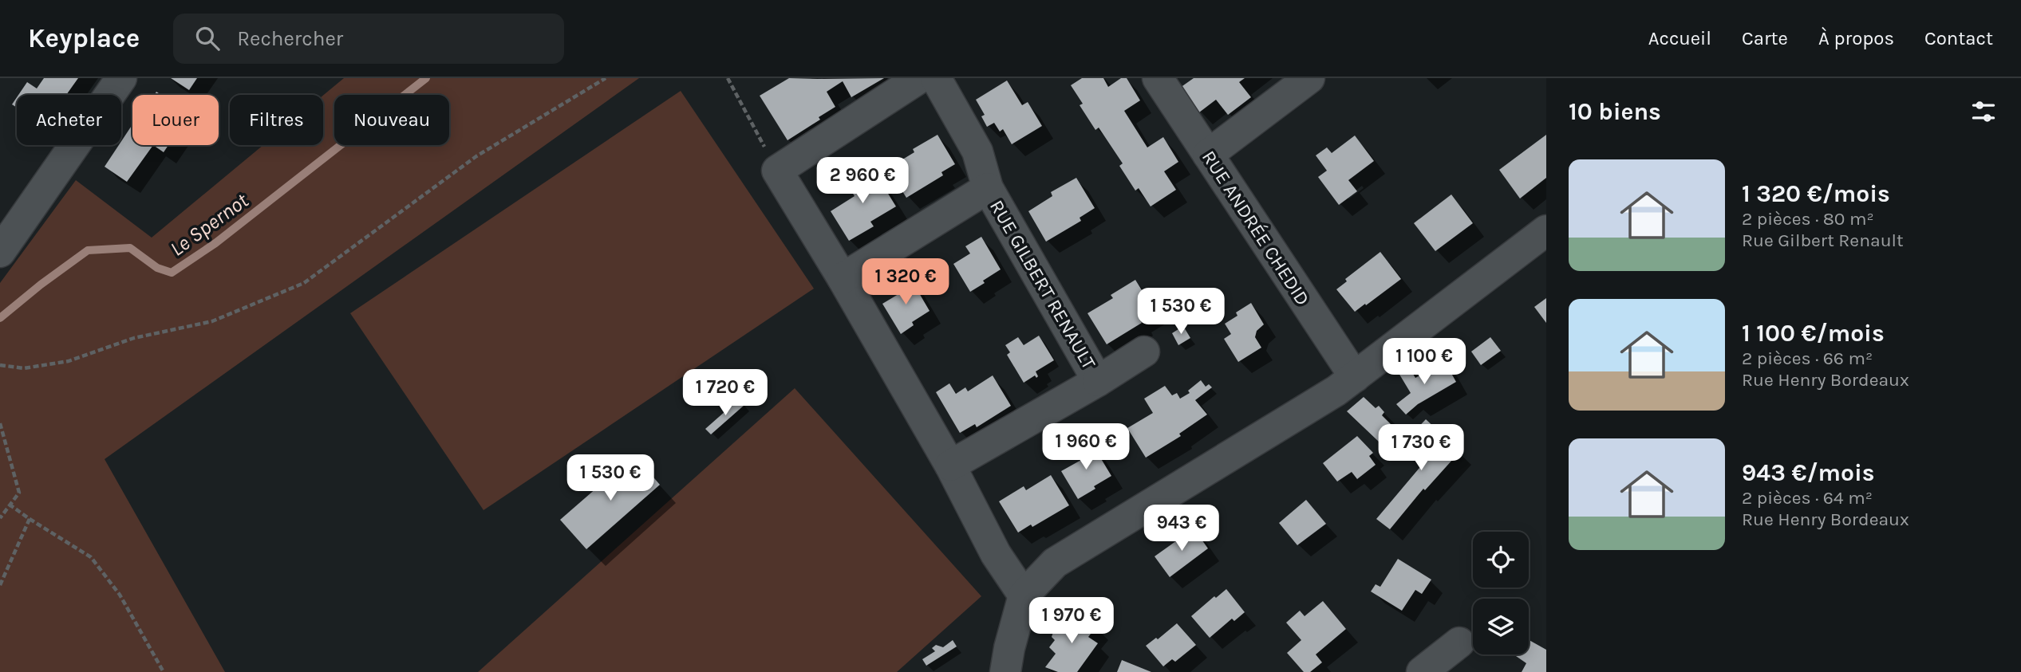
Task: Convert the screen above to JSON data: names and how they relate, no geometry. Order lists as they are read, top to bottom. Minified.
{"streets":{"street":["RUE ANDRÉE CHEDID","RUE GILBERT RENAULT"]},"water":["Le Spernot"],"page":{"header":"Keyplace","search":"Rechercher","nav":["Accueil","Carte","À propos","Contact"],"heading":"10 biens","chip":["Acheter","Louer","Filtres","Nouveau"],"list":[{"name":"1 320 €/mois","note":"2 pièces · 80 m² · Rue Gilbert Renault"},{"name":"1 100 €/mois","note":"2 pièces · 66 m² · Rue Henry Bordeaux"},{"name":"943 €/mois","note":"2 pièces · 64 m² · Rue Henry Bordeaux"}],"price":["2 960 €","1 320 €","1 530 €","1 100 €","1 720 €","1 960 €","1 730 €","1 530 €","943 €","1 970 €"]}}
